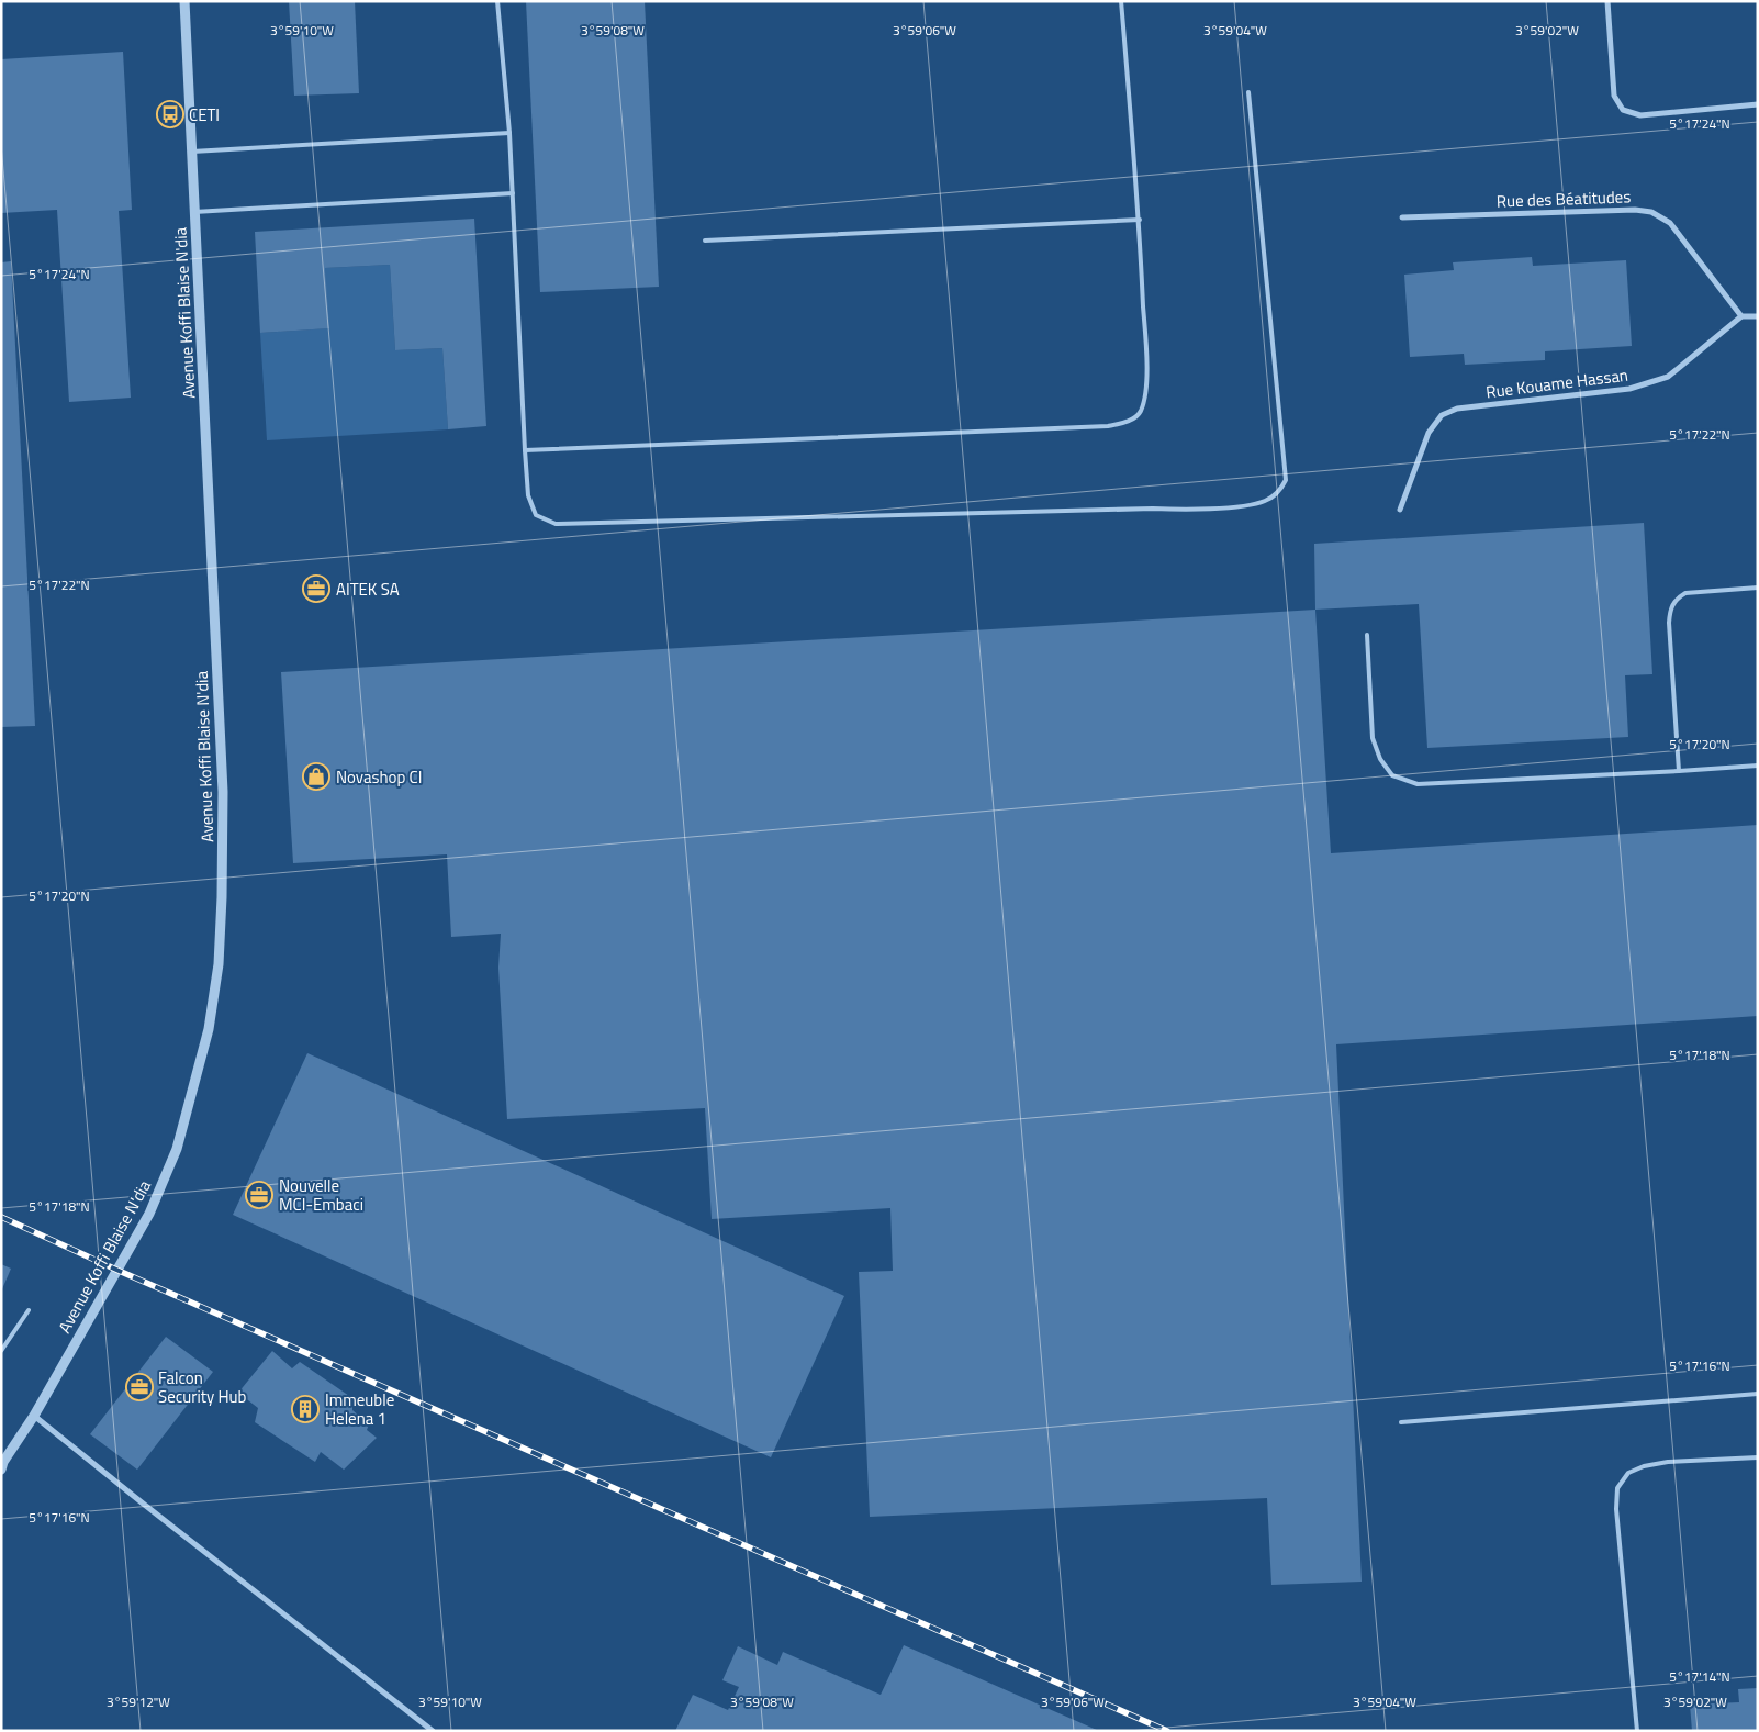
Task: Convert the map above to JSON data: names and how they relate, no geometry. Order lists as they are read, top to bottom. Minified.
{"streets":{"street":["Rue des Béatitudes","Avenue Koffi Blaise N'dia","Rue Kouame Hassan"]},"crossings":[["Rue des Béatitudes","Rue Kouame Hassan"]],"places":{"bus stop":["CETI"],"office":["AITEK SA","Nouvelle MCI-Embaci","Falcon Security Hub"],"shop":["Novashop CI"],"building":["Immeuble Helena 1"]},"coordinates":["3°59'10\"W","3°59'08\"W","3°59'06\"W","3°59'04\"W","3°59'02\"W","5°17'24\"N","5°17'22\"N","5°17'20\"N","5°17'18\"N","5°17'16\"N","5°17'14\"N","3°59'12\"W"]}
